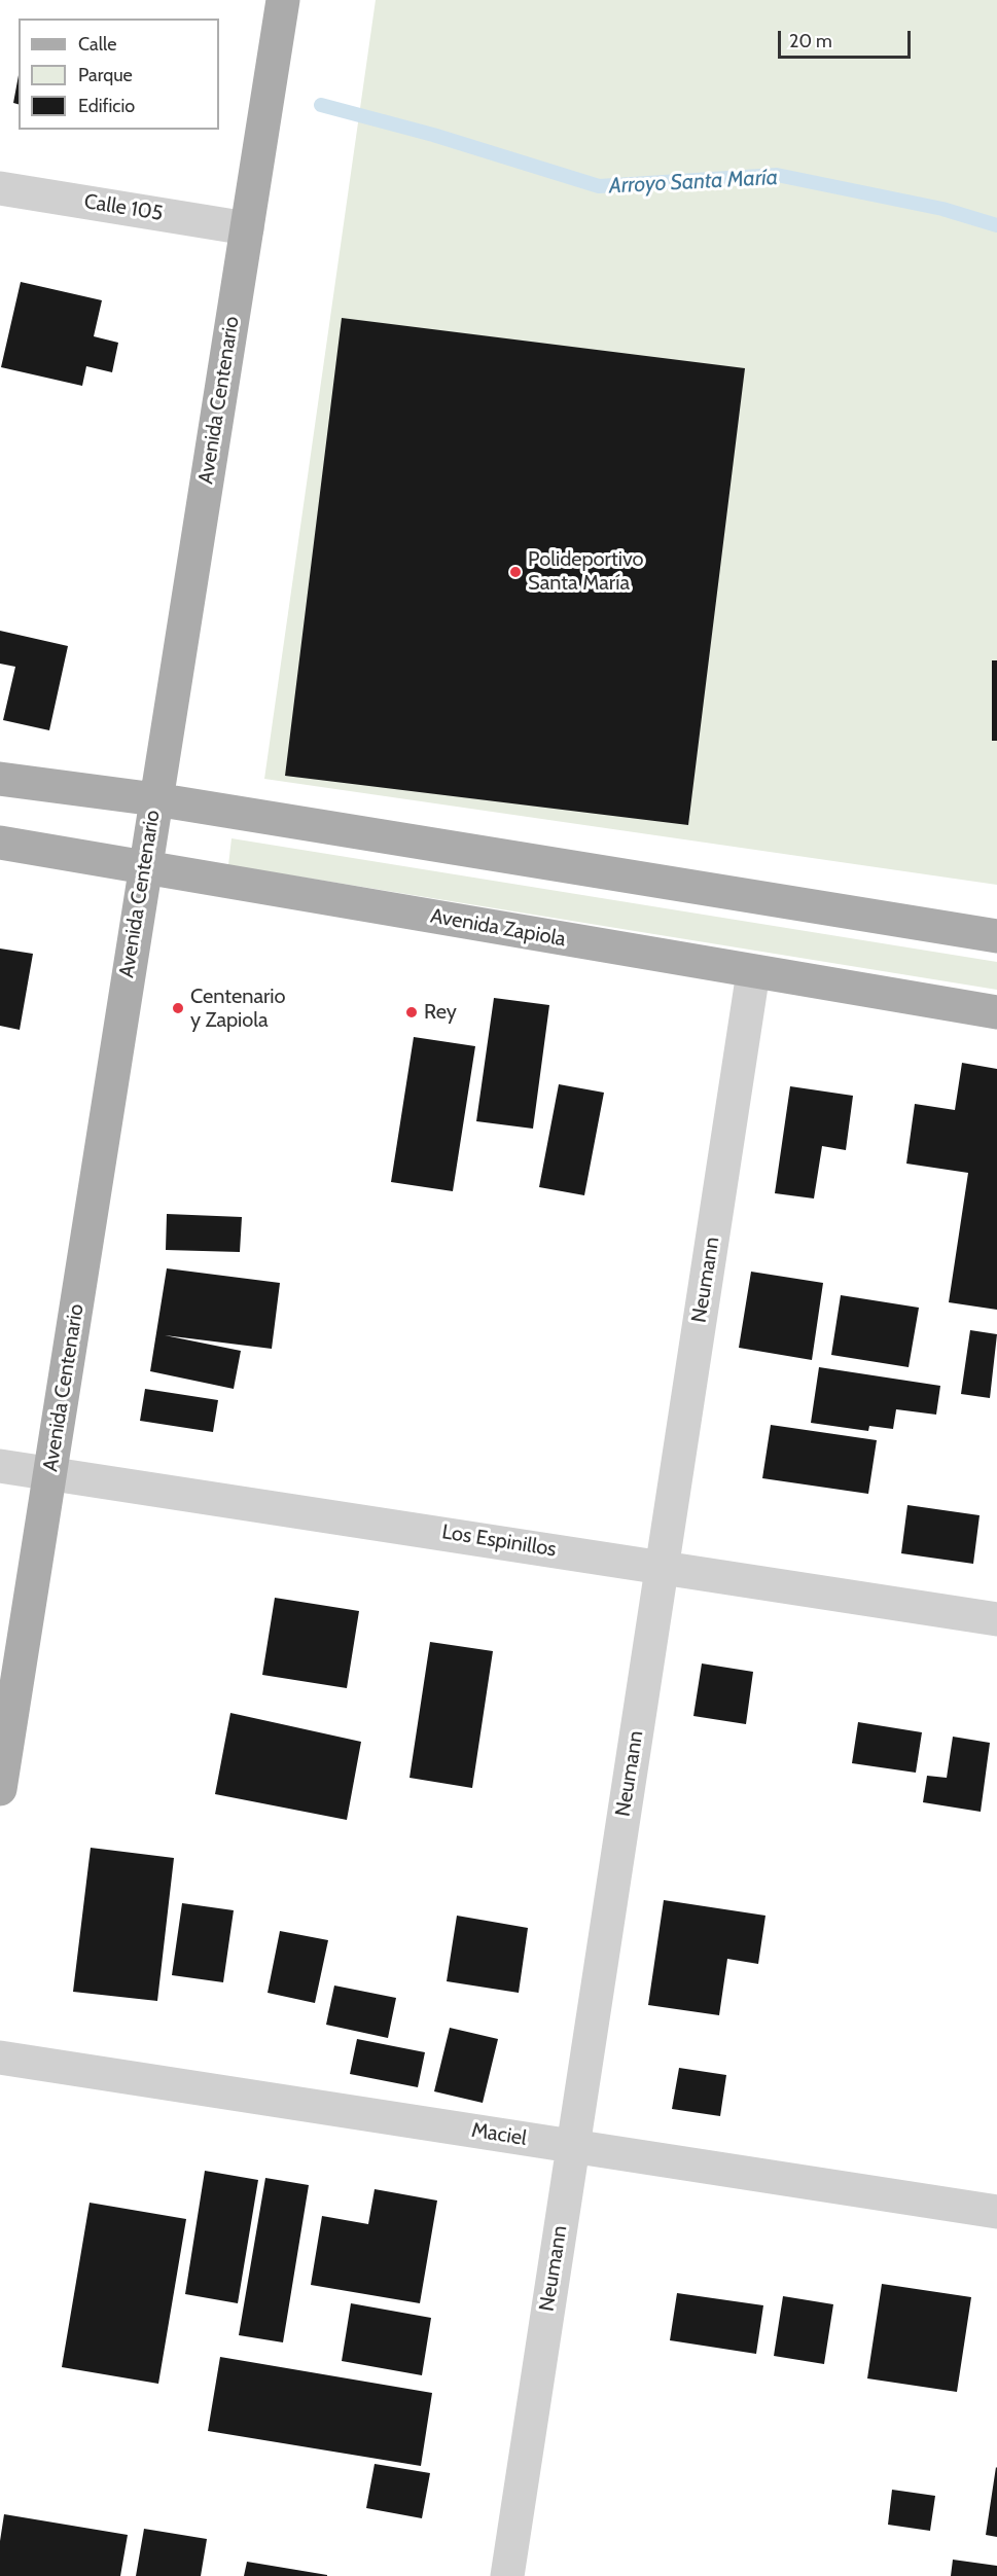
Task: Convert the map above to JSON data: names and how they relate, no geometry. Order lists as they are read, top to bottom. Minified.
{"streets":{"main road":["Avenida Centenario","Avenida Zapiola"],"street":["Calle 105","Neumann","Los Espinillos","Maciel"]},"crossings":[["Calle 105","Avenida Centenario"],["Avenida Centenario","Avenida Zapiola"],["Avenida Centenario","Los Espinillos"],["Avenida Zapiola","Neumann"],["Neumann","Los Espinillos"],["Neumann","Maciel"]],"water":["Arroyo Santa María"],"places":["Polideportivo Santa María","Centenario y Zapiola","Rey"],"legend":["Calle","Parque","Edificio"],"scale_bar":"20 m"}
